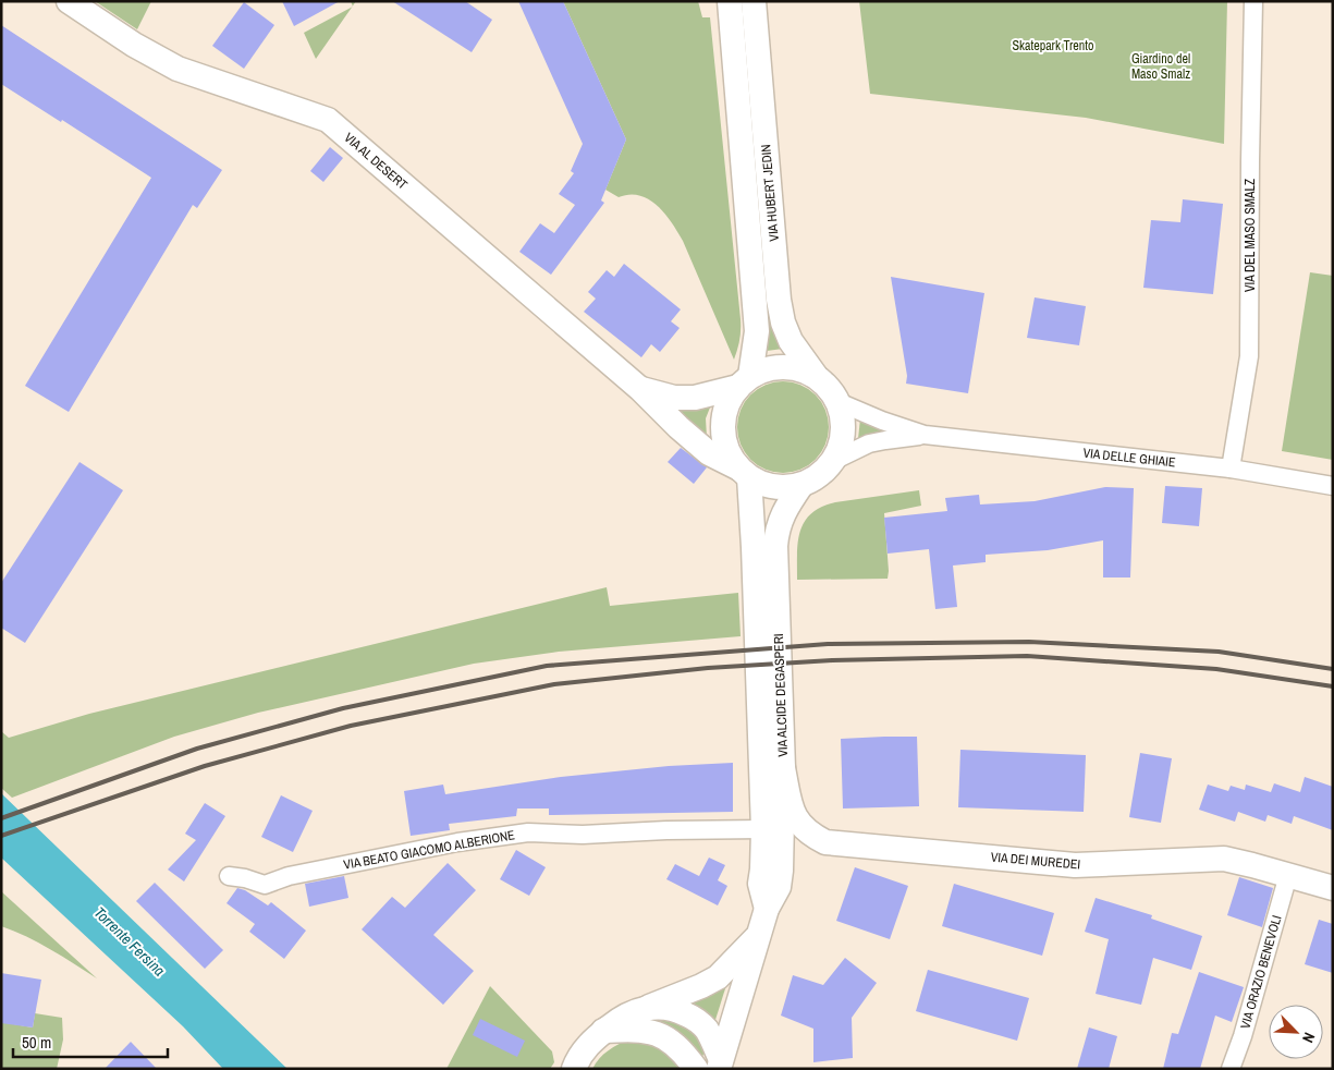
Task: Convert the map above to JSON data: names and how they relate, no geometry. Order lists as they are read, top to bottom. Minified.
{"streets":{"street":["VIA AL DESERT","VIA HUBERT JEDIN","VIA DEL MASO SMALZ","VIA DELLE GHIAIE","VIA ALCIDE DEGASPERI","VIA BEATO GIACOMO ALBERIONE","VIA DEI MUREDEI","VIA ORAZIO BENEVOLI"]},"crossings":[["VIA AL DESERT","VIA HUBERT JEDIN"],["VIA AL DESERT","VIA DELLE GHIAIE"],["VIA AL DESERT","VIA ALCIDE DEGASPERI"],["VIA HUBERT JEDIN","VIA DELLE GHIAIE"],["VIA HUBERT JEDIN","VIA ALCIDE DEGASPERI"],["VIA DEL MASO SMALZ","VIA DELLE GHIAIE"],["VIA DELLE GHIAIE","VIA ALCIDE DEGASPERI"],["VIA ALCIDE DEGASPERI","VIA BEATO GIACOMO ALBERIONE"],["VIA ALCIDE DEGASPERI","VIA DEI MUREDEI"],["VIA DEI MUREDEI","VIA ORAZIO BENEVOLI"]],"water":["Torrente Fersina"],"parks":["Skatepark Trento","Giardino del Maso Smalz"],"scale_bar":"50 m","north":"bottom right"}
